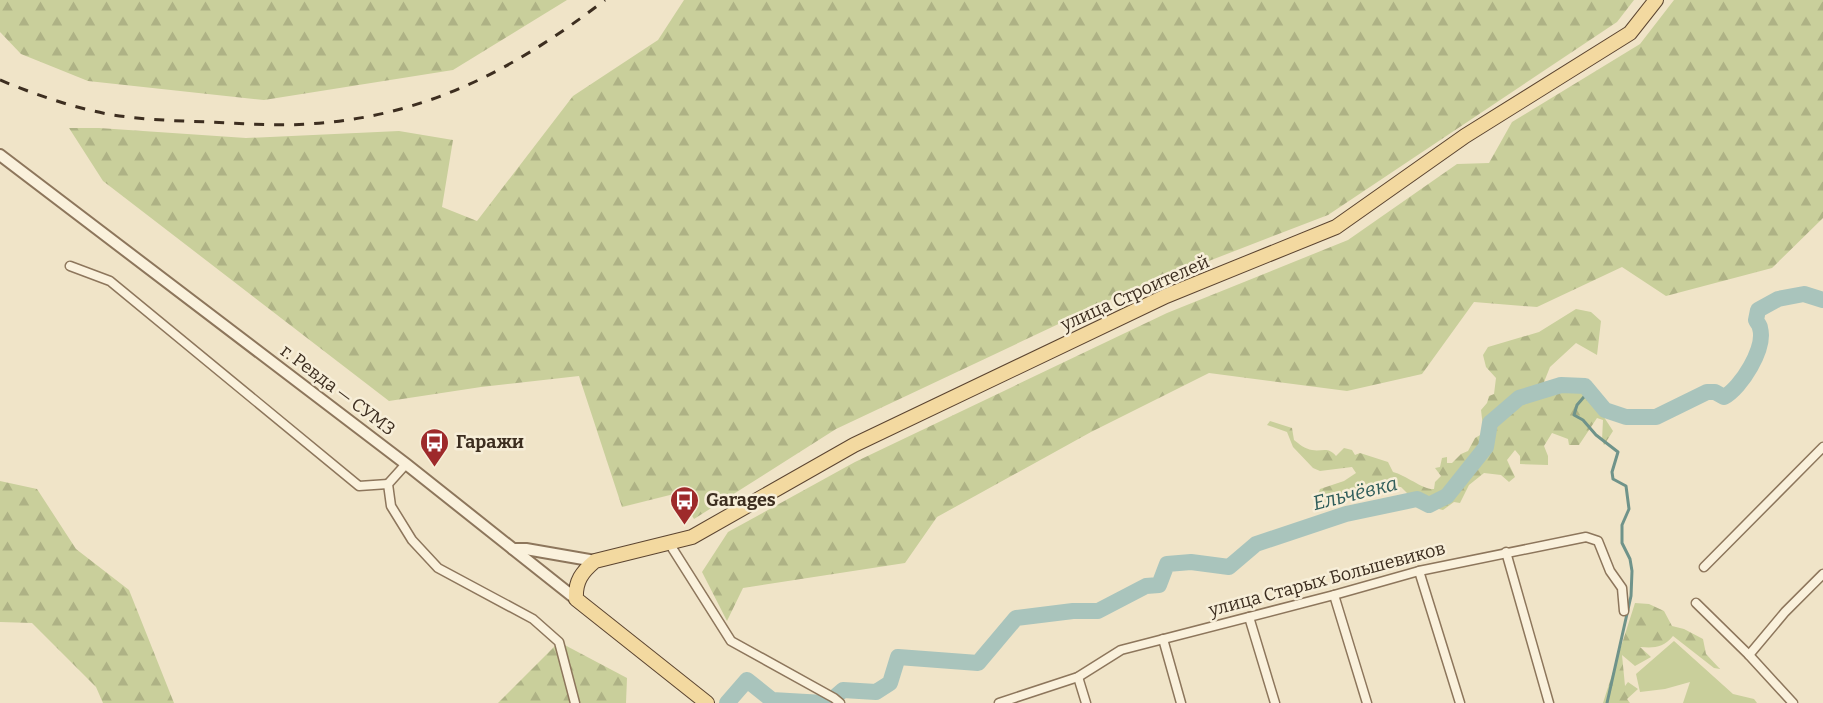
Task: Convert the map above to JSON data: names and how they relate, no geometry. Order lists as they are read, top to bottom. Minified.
{"streets":{"main road":["улица Строителей","г. Ревда — СУМЗ"],"street":["улица Старых Большевиков"]},"crossings":[["улица Строителей","г. Ревда — СУМЗ"]],"water":["Ельчёвка"],"places":{"bus stop":["Гаражи","Garages"]}}
